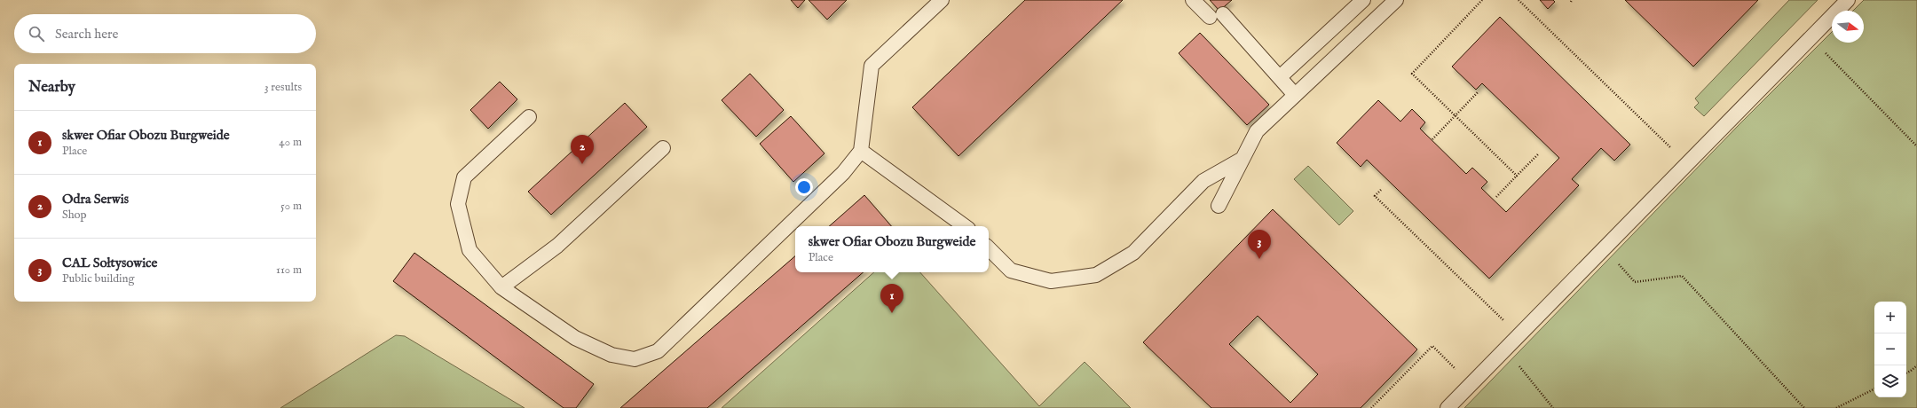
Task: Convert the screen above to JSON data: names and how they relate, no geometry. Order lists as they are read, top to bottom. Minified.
{"north":"right","page":{"search":"Search here","heading":["Nearby","3 results"],"list":[{"mark":"1","name":"skwer Ofiar Obozu Burgweide","note":"Place","value":"40 m"},{"mark":"2","name":"Odra Serwis","note":"Shop","value":"50 m"},{"mark":"3","name":"CAL Sołtysowice","note":"Public building","value":"110 m"}],"pins":["2","3","1"],"popup":["skwer Ofiar Obozu Burgweide","Place"],"map_buttons":["+","−"]}}
